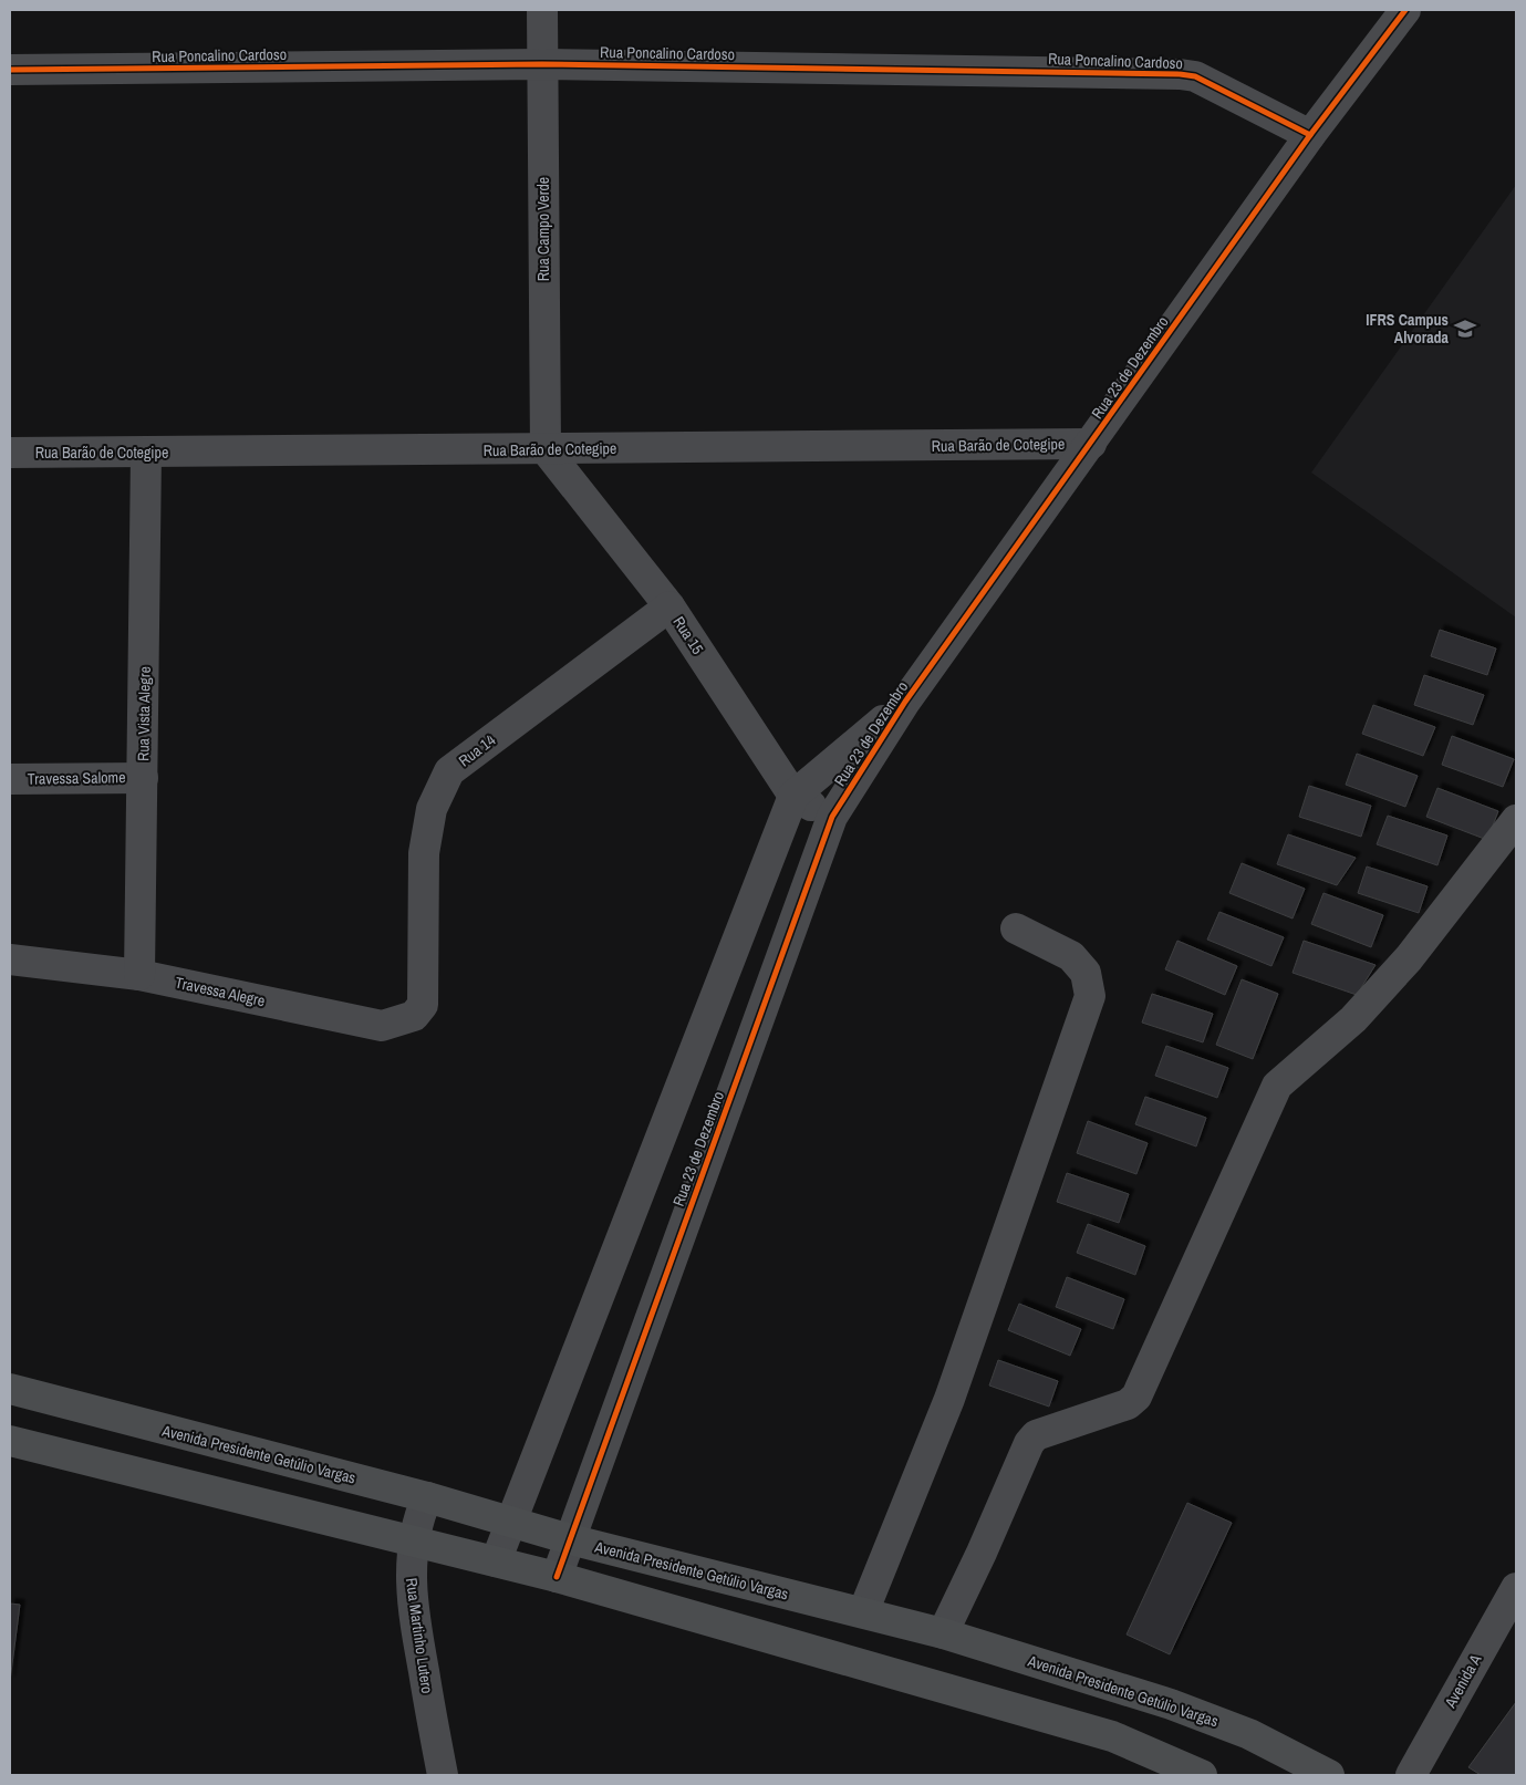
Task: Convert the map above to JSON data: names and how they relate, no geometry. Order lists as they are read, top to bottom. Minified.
{"streets":{"main road":["Avenida Presidente Getúlio Vargas"],"street":["Rua Poncalino Cardoso","Rua Campo Verde","Rua 23 de Dezembro","Rua Barão de Cotegipe","Rua 15","Rua Vista Alegre","Rua 14","Travessa Salome","Travessa Alegre","Rua Martinho Lutero","Avenida A"]},"crossings":[["Rua Poncalino Cardoso","Rua Campo Verde"],["Rua Poncalino Cardoso","Rua 23 de Dezembro"],["Rua Campo Verde","Rua Barão de Cotegipe"],["Rua Campo Verde","Rua 15"],["Rua 23 de Dezembro","Rua Barão de Cotegipe"],["Rua 23 de Dezembro","Rua 15"],["Rua 23 de Dezembro","Avenida Presidente Getúlio Vargas"],["Rua Barão de Cotegipe","Rua 15"],["Rua Barão de Cotegipe","Rua Vista Alegre"],["Rua 15","Rua 14"],["Rua Vista Alegre","Travessa Salome"],["Rua Vista Alegre","Travessa Alegre"],["Rua 14","Travessa Alegre"],["Avenida Presidente Getúlio Vargas","Rua Martinho Lutero"]],"places":{"school or university":["IFRS Campus Alvorada"]}}
